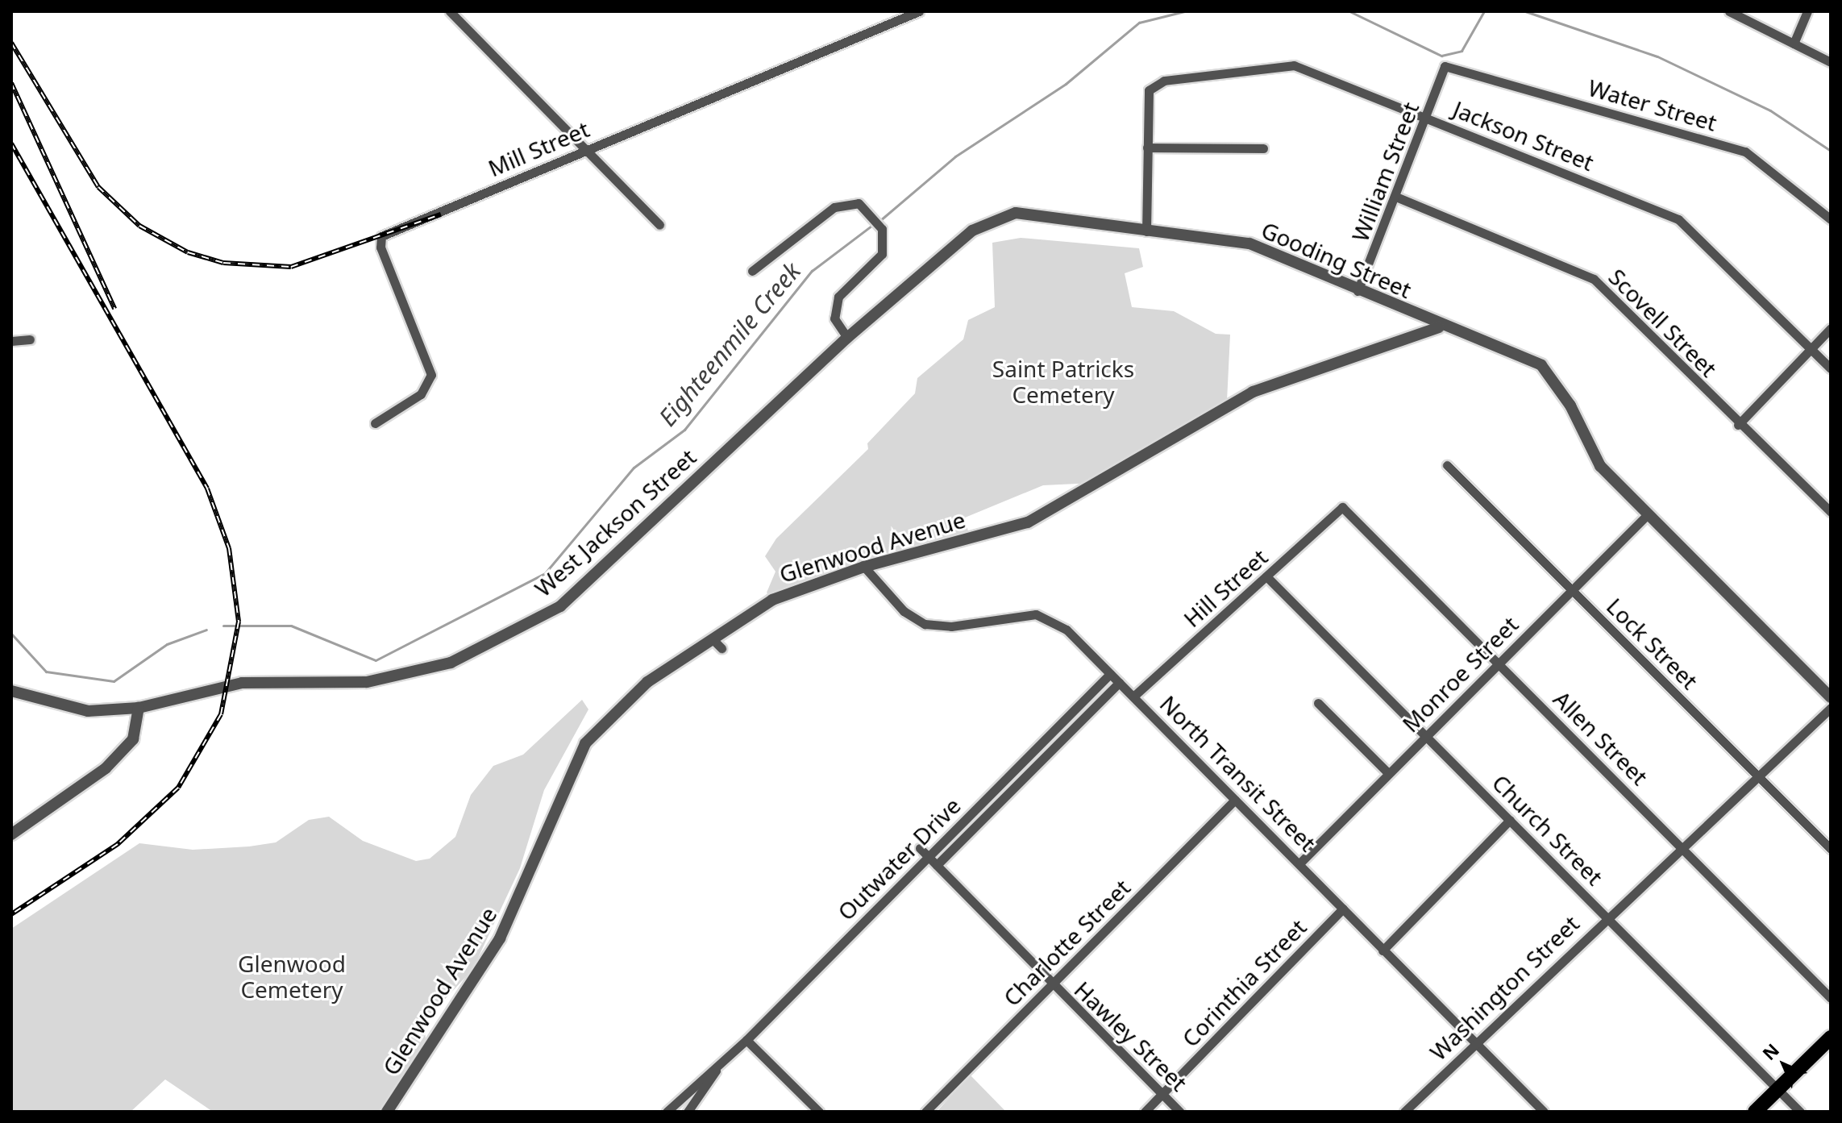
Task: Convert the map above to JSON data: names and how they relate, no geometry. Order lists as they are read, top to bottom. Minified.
{"streets":{"street":["Water Street","Jackson Street","Mill Street","William Street","Gooding Street","Scovell Street","West Jackson Street","Glenwood Avenue","Hill Street","Lock Street","Monroe Street","Allen Street","North Transit Street","Church Street","Outwater Drive","Charlotte Street","Corinthia Street","Washington Street","Hawley Street"]},"crossings":[["Water Street","William Street"],["Jackson Street","William Street"],["William Street","Gooding Street"],["William Street","Scovell Street"],["Gooding Street","West Jackson Street"],["Gooding Street","Glenwood Avenue"],["Gooding Street","Monroe Street"],["Glenwood Avenue","North Transit Street"],["Hill Street","Allen Street"],["Hill Street","North Transit Street"],["Hill Street","Church Street"],["Lock Street","Monroe Street"],["Lock Street","Washington Street"],["Monroe Street","Allen Street"],["Monroe Street","North Transit Street"],["Monroe Street","Church Street"],["Allen Street","Washington Street"],["North Transit Street","Outwater Drive"],["North Transit Street","Charlotte Street"],["North Transit Street","Corinthia Street"],["North Transit Street","Washington Street"],["Church Street","Washington Street"],["Outwater Drive","Hawley Street"],["Charlotte Street","Hawley Street"],["Corinthia Street","Hawley Street"]],"water":["Eighteenmile Creek"],"parks":["Saint Patricks Cemetery","Glenwood Cemetery"],"north":"top left"}
